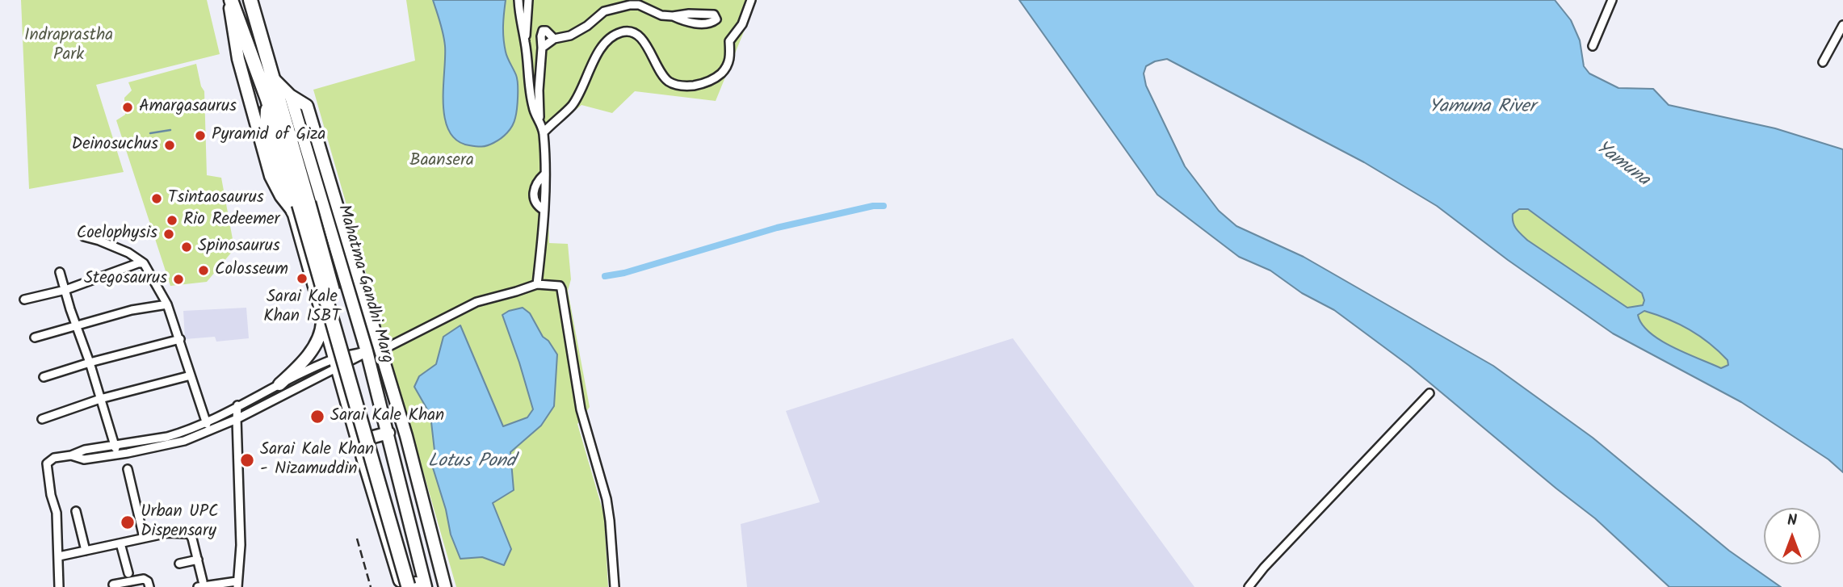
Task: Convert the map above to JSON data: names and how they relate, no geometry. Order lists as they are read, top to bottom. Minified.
{"streets":{"highway":["Mahatma Gandhi Marg"]},"water":["Yamuna River","Yamuna","Lotus Pond"],"parks":["Indraprastha Park","Baansera"],"places":["Amargasaurus","Pyramid of Giza","Deinosuchus","Tsintaosaurus","Rio Redeemer","Coelophysis","Spinosaurus","Colosseum","Sarai Kale Khan ISBT","Stegosaurus","Sarai Kale Khan","Sarai Kale Khan - Nizamuddin","Urban UPC Dispensary"],"north":"top"}
